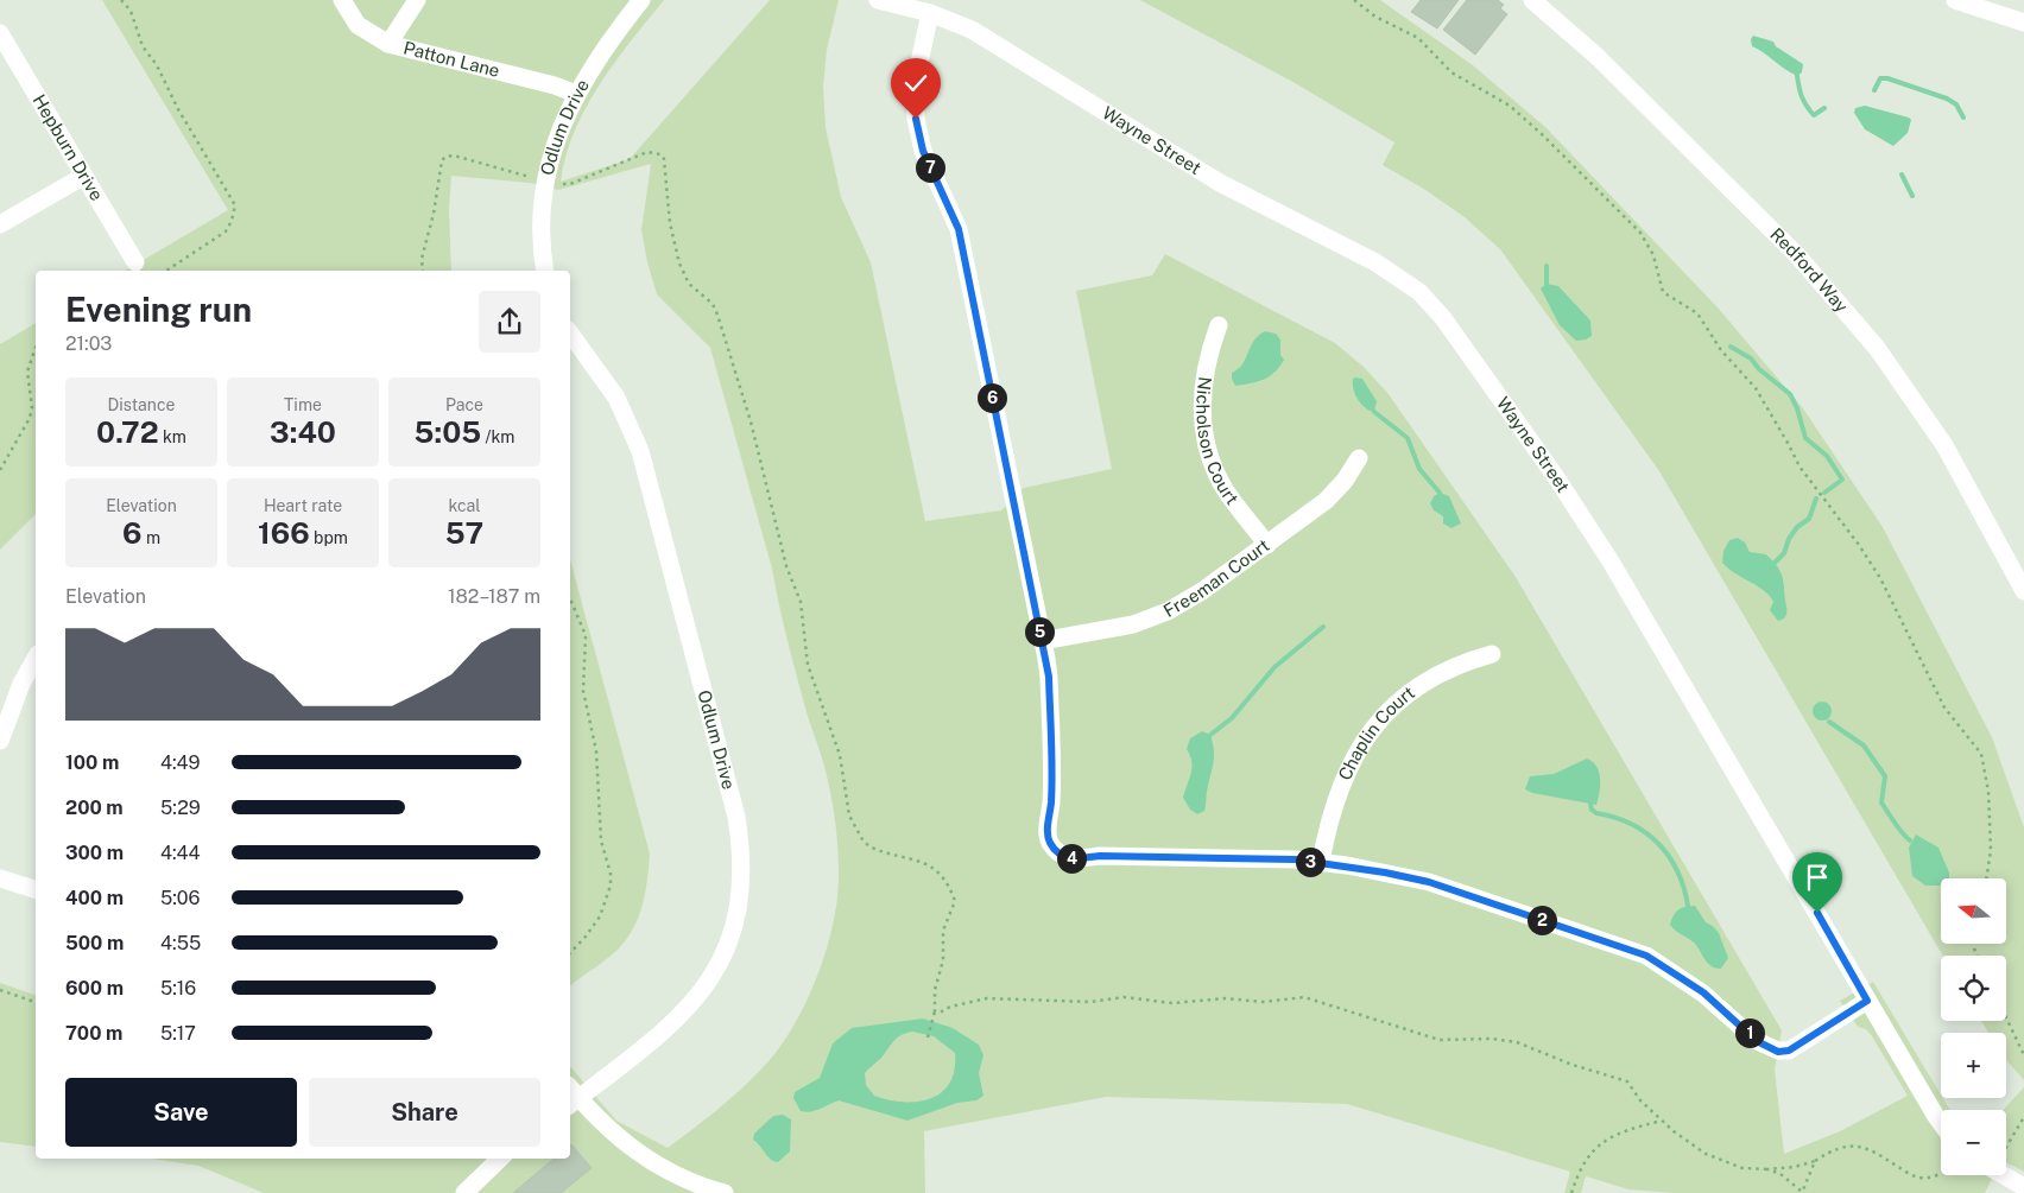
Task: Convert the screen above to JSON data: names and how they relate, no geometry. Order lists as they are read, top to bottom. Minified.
{"streets":{"street":["Patton Lane","Odlum Drive","Wayne Street","Hepburn Drive","Redford Way","Nicholson Court","Freeman Court","Chaplin Court"]},"crossings":[["Patton Lane","Odlum Drive"],["Nicholson Court","Freeman Court"]],"north":"left","page":{"pins":["7","6","5","4","3","2","1"],"heading":["Evening run","21:03"],"stats":[["Distance","0.72 km"],["Time","3:40"],["Pace","5:05 /km"],["Elevation","6 m"],["Heart rate","166 bpm"],["kcal","57"]],"chart":["Elevation","182–187 m"],"list":[{"name":"100 m","note":"4:49"},{"name":"200 m","note":"5:29"},{"name":"300 m","note":"4:44"},{"name":"400 m","note":"5:06"},{"name":"500 m","note":"4:55"},{"name":"600 m","note":"5:16"},{"name":"700 m","note":"5:17"}],"map_buttons":["+","−"],"buttons":["Save","Share"]}}
